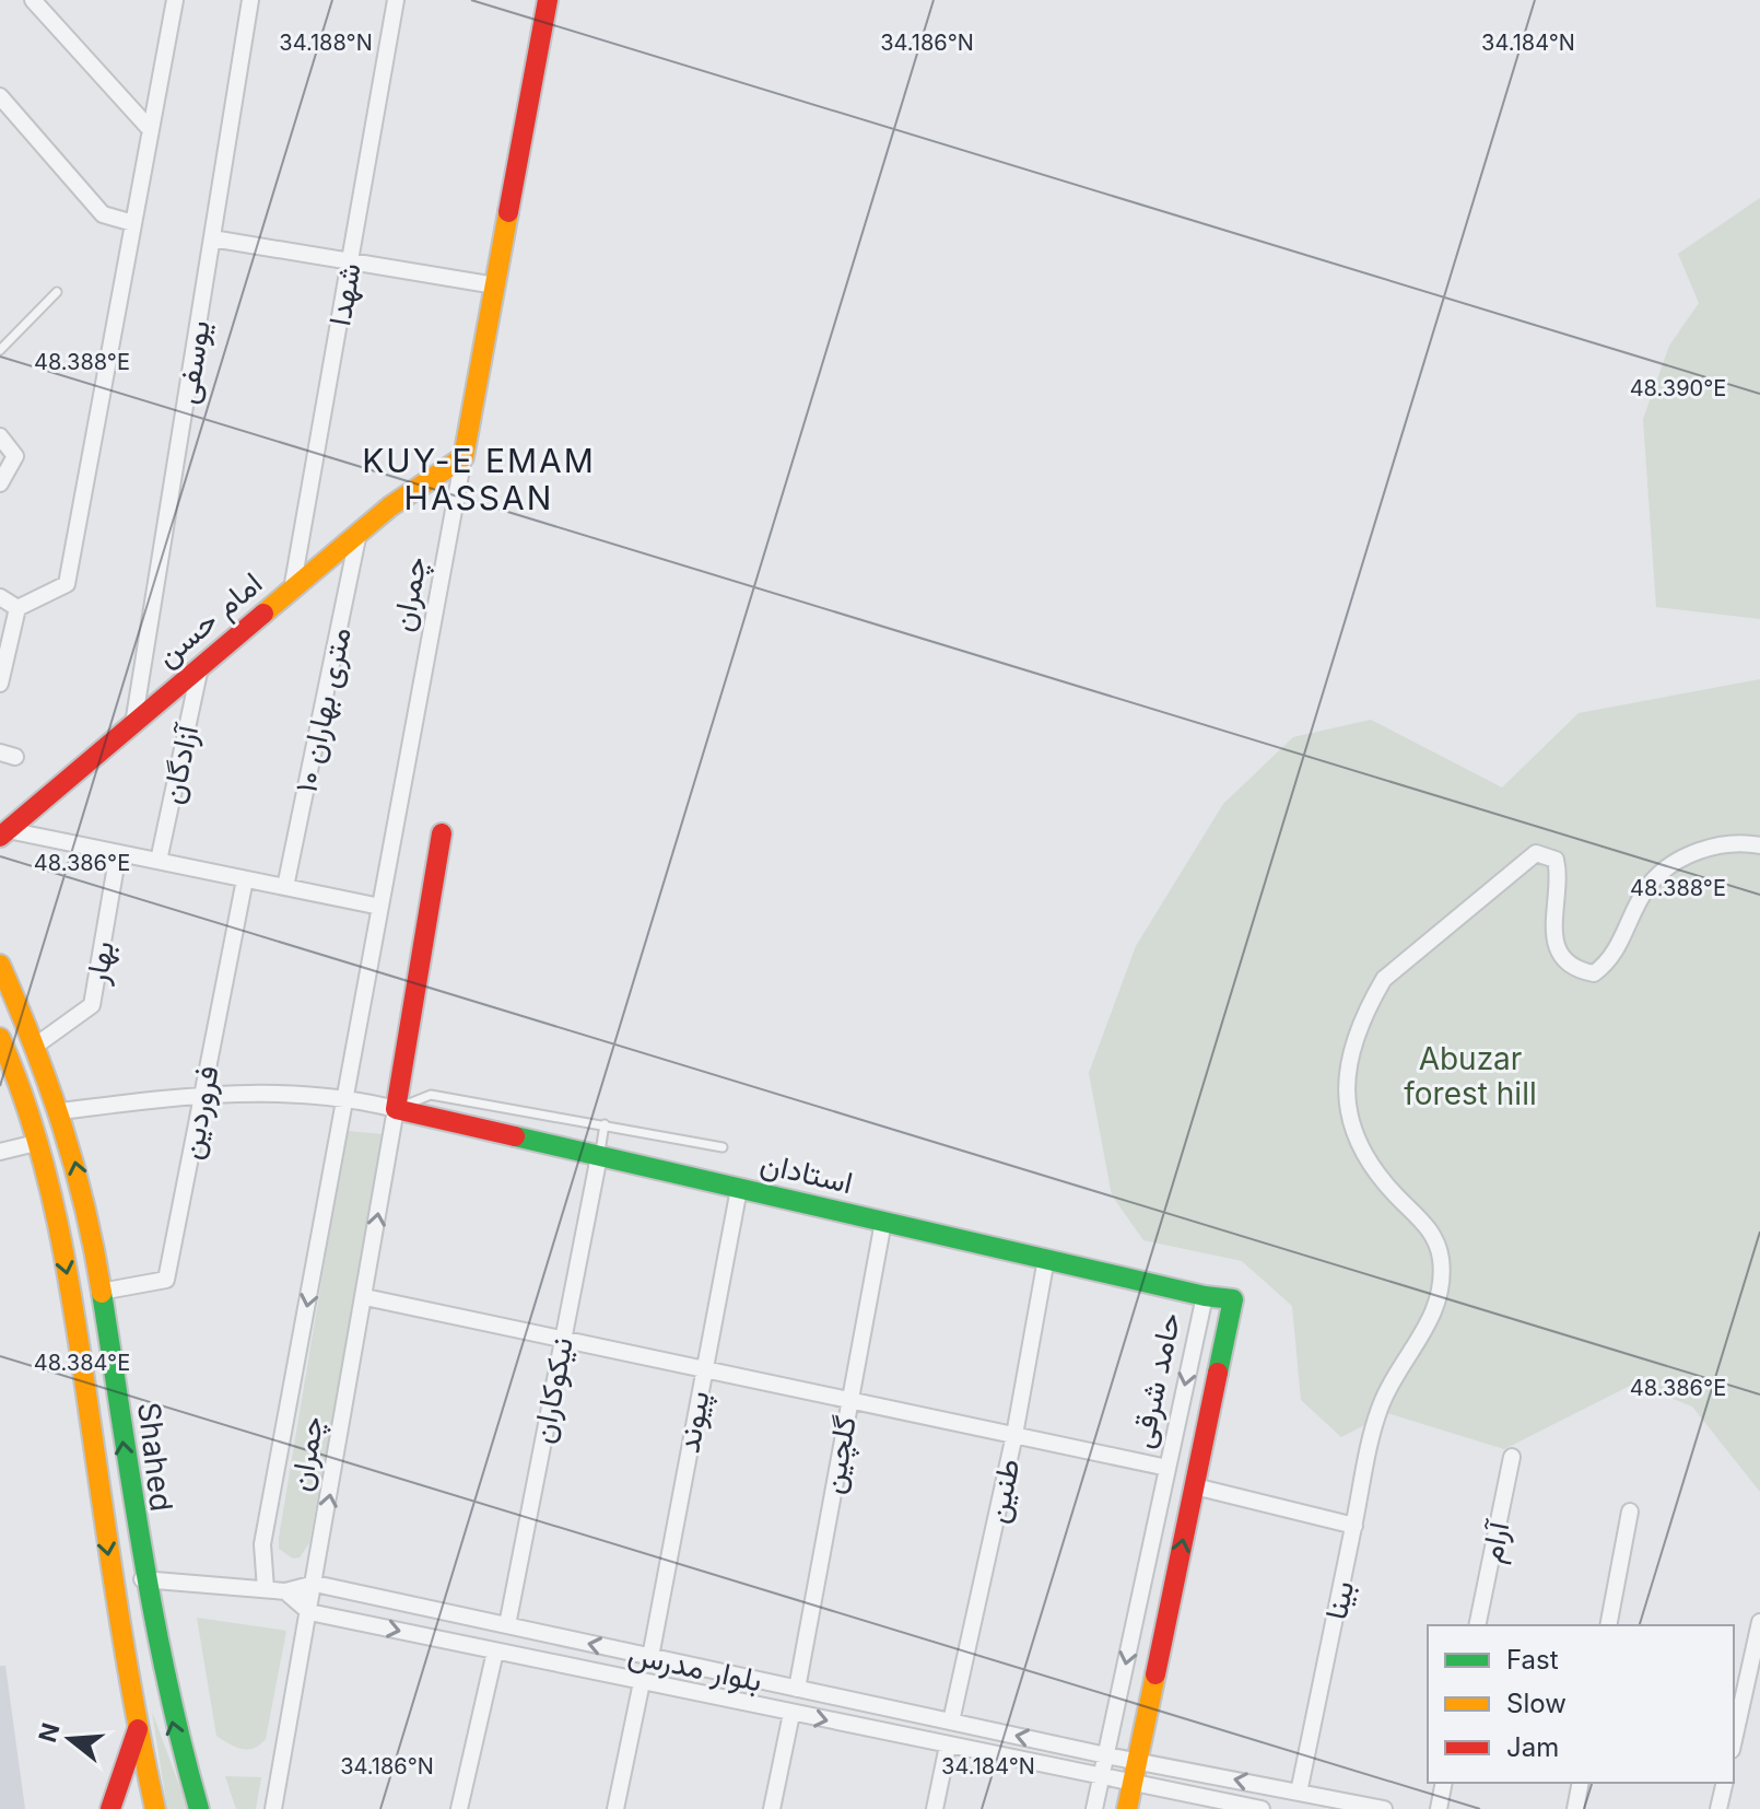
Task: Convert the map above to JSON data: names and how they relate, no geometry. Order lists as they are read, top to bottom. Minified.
{"streets":{"street":["شهدا","یوسفی","چمران","امام حسن","۱۰ متری بهاران","آزادگان","بهار","فروردین","استادان","حامد شرقی","نیکوکاران","پیوند","گلچین","Shahed","طنین","آرام","بینا","بلوار مدرس"]},"crossings":[["شهدا","امام حسن"],["یوسفی","امام حسن"],["چمران","امام حسن"],["چمران","استادان"],["چمران","بلوار مدرس"],["امام حسن","۱۰ متری بهاران"],["امام حسن","آزادگان"],["بهار","Shahed"],["فروردین","Shahed"],["استادان","حامد شرقی"],["استادان","نیکوکاران"],["استادان","پیوند"],["استادان","گلچین"],["استادان","طنین"],["حامد شرقی","بلوار مدرس"],["نیکوکاران","بلوار مدرس"],["پیوند","بلوار مدرس"],["گلچین","بلوار مدرس"],["طنین","بلوار مدرس"],["بینا","بلوار مدرس"]],"districts":["KUY-E EMAM HASSAN"],"parks":["Abuzar forest hill"],"legend":["Fast","Slow","Jam"],"north":"left","coordinates":["34.188°N","34.186°N","34.184°N","48.388°E","48.390°E","48.386°E","48.384°E"]}
